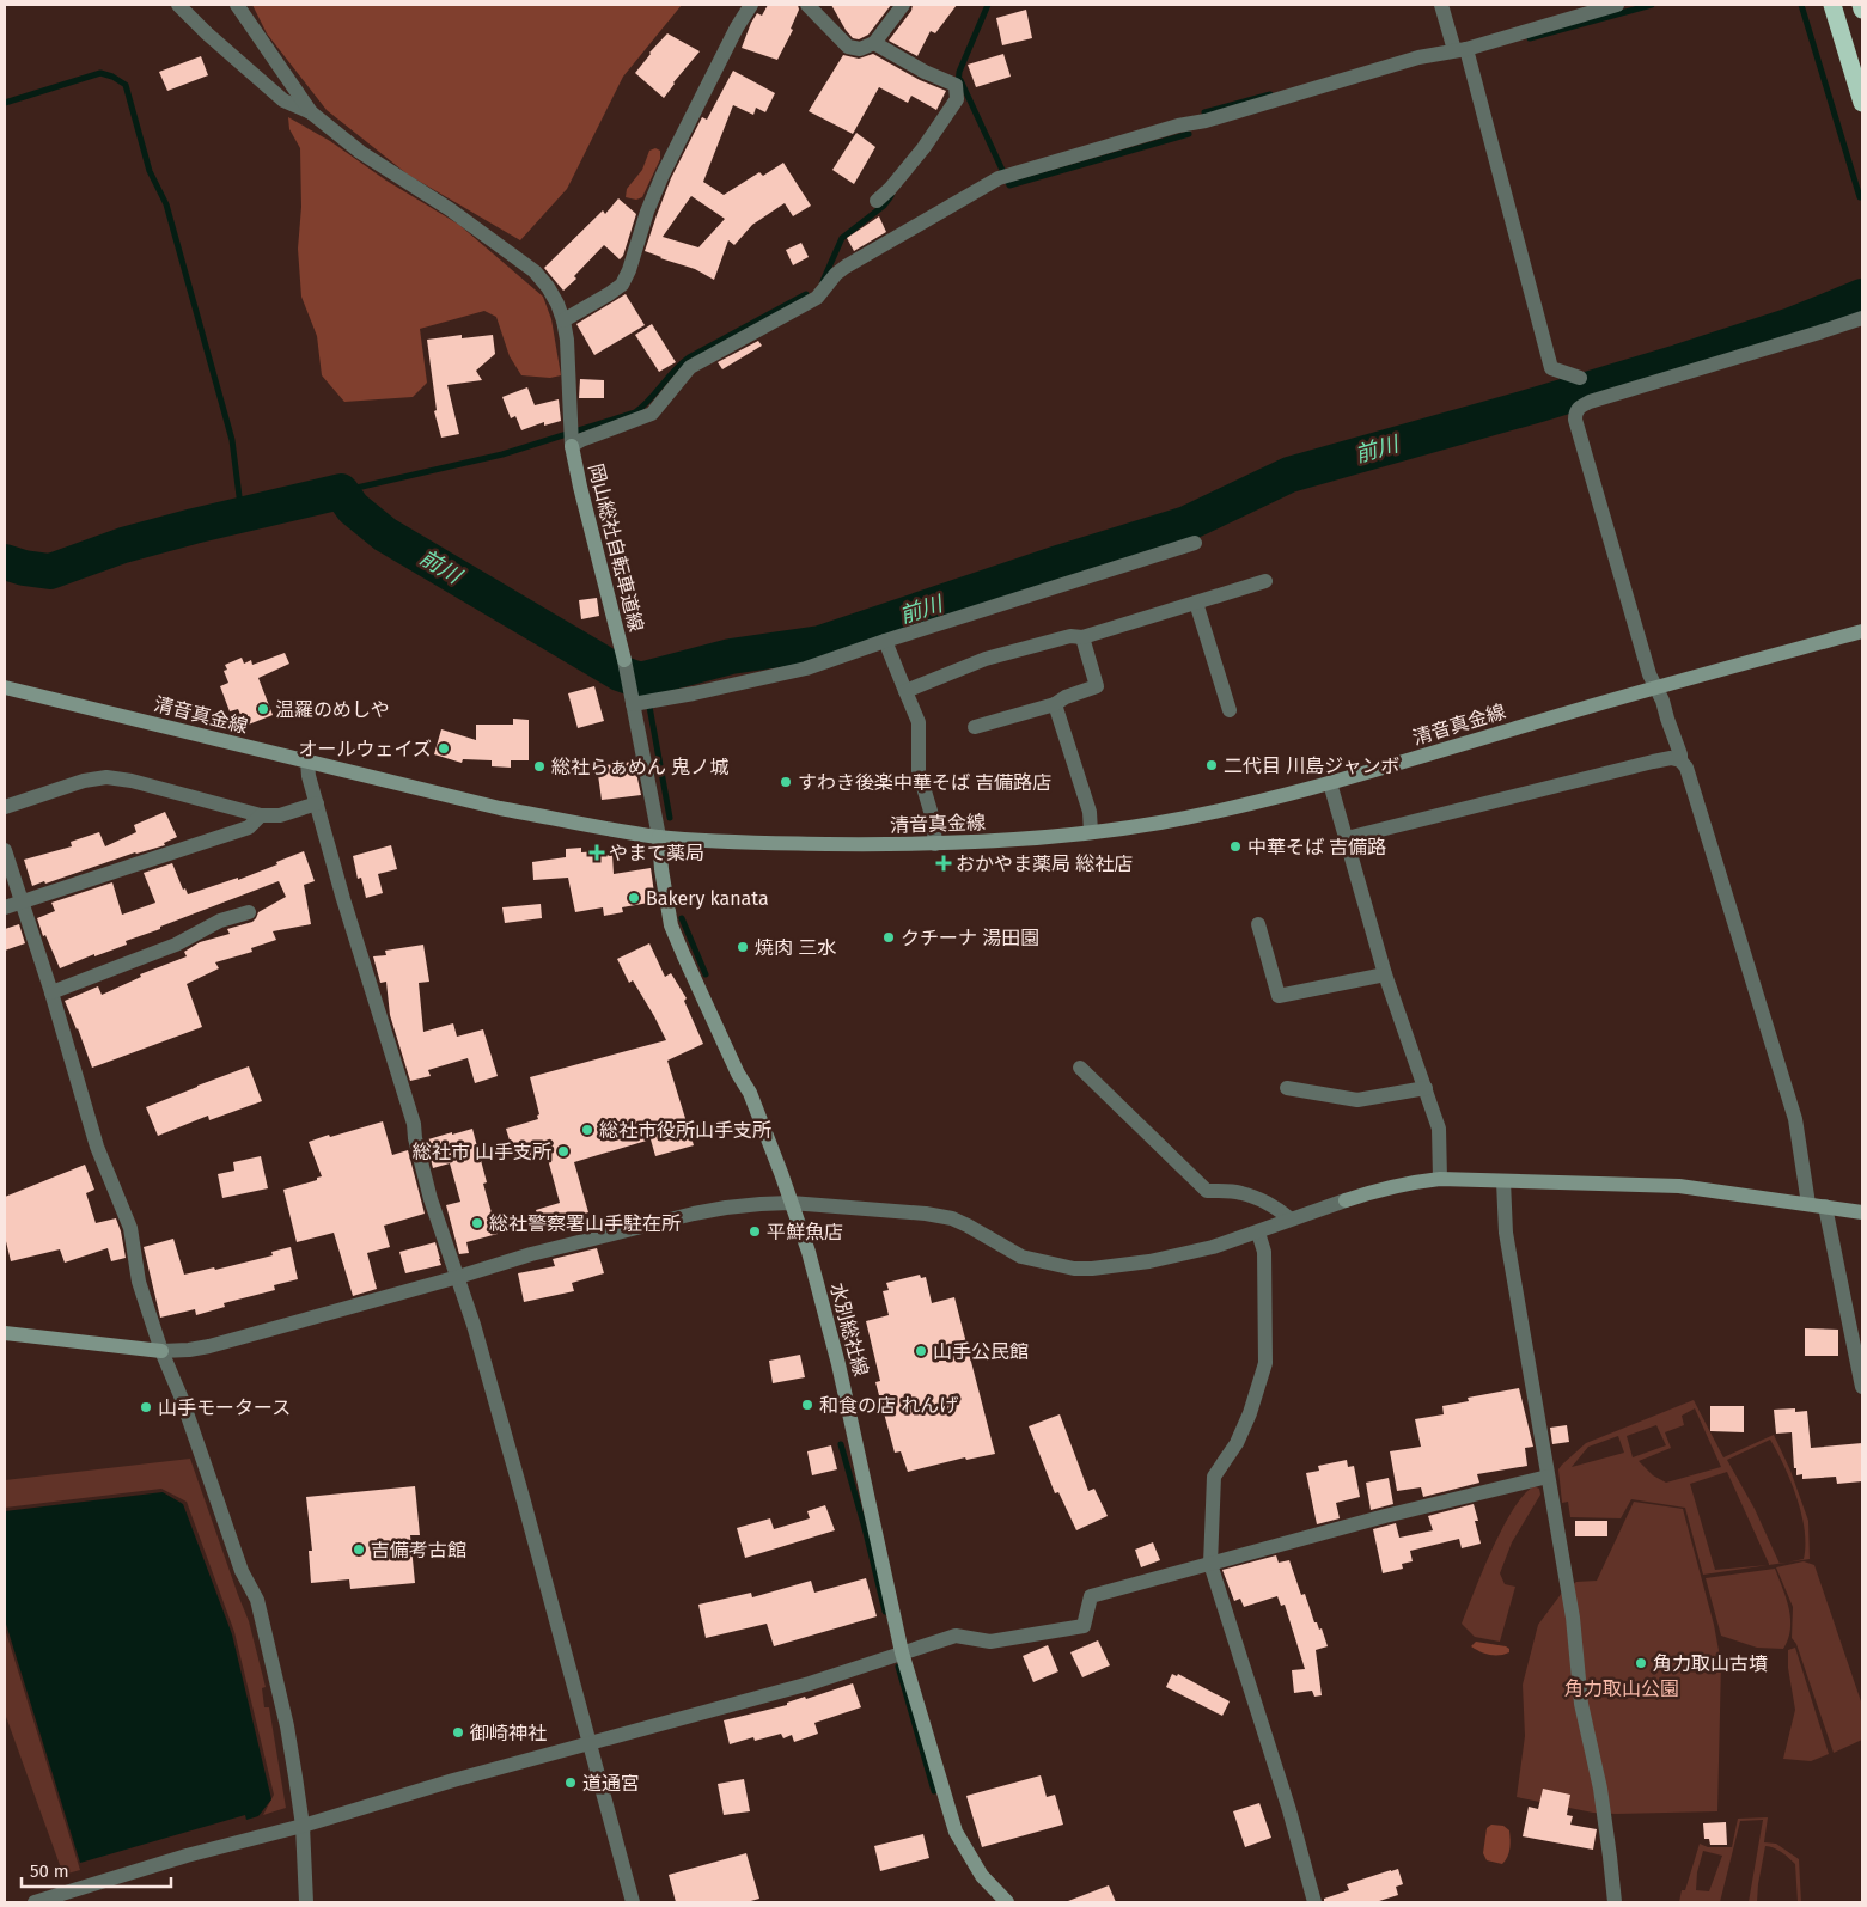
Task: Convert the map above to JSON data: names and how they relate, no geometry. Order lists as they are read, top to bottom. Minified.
{"streets":{"main road":["岡山総社自転車道線","清音真金線","水別総社線"]},"crossings":[["清音真金線","水別総社線"]],"water":["前川"],"parks":["角力取山公園"],"places":{"other":["温羅のめしや","オールウェイズ","二代目 川島ジャンボ","総社らぁめん 鬼ノ城","すわき後楽中華そば 吉備路店","中華そば 吉備路","Bakery kanata","クチーナ 湯田園","焼肉 三水","総社市役所山手支所","総社市 山手支所","総社警察署山手駐在所","平鮮魚店","山手公民館","和食の店 れんげ","山手モータース","吉備考古館","角力取山古墳","御崎神社","道通宮"],"health":["やまて薬局","おかやま薬局 総社店"]},"scale_bar":"50 m"}
